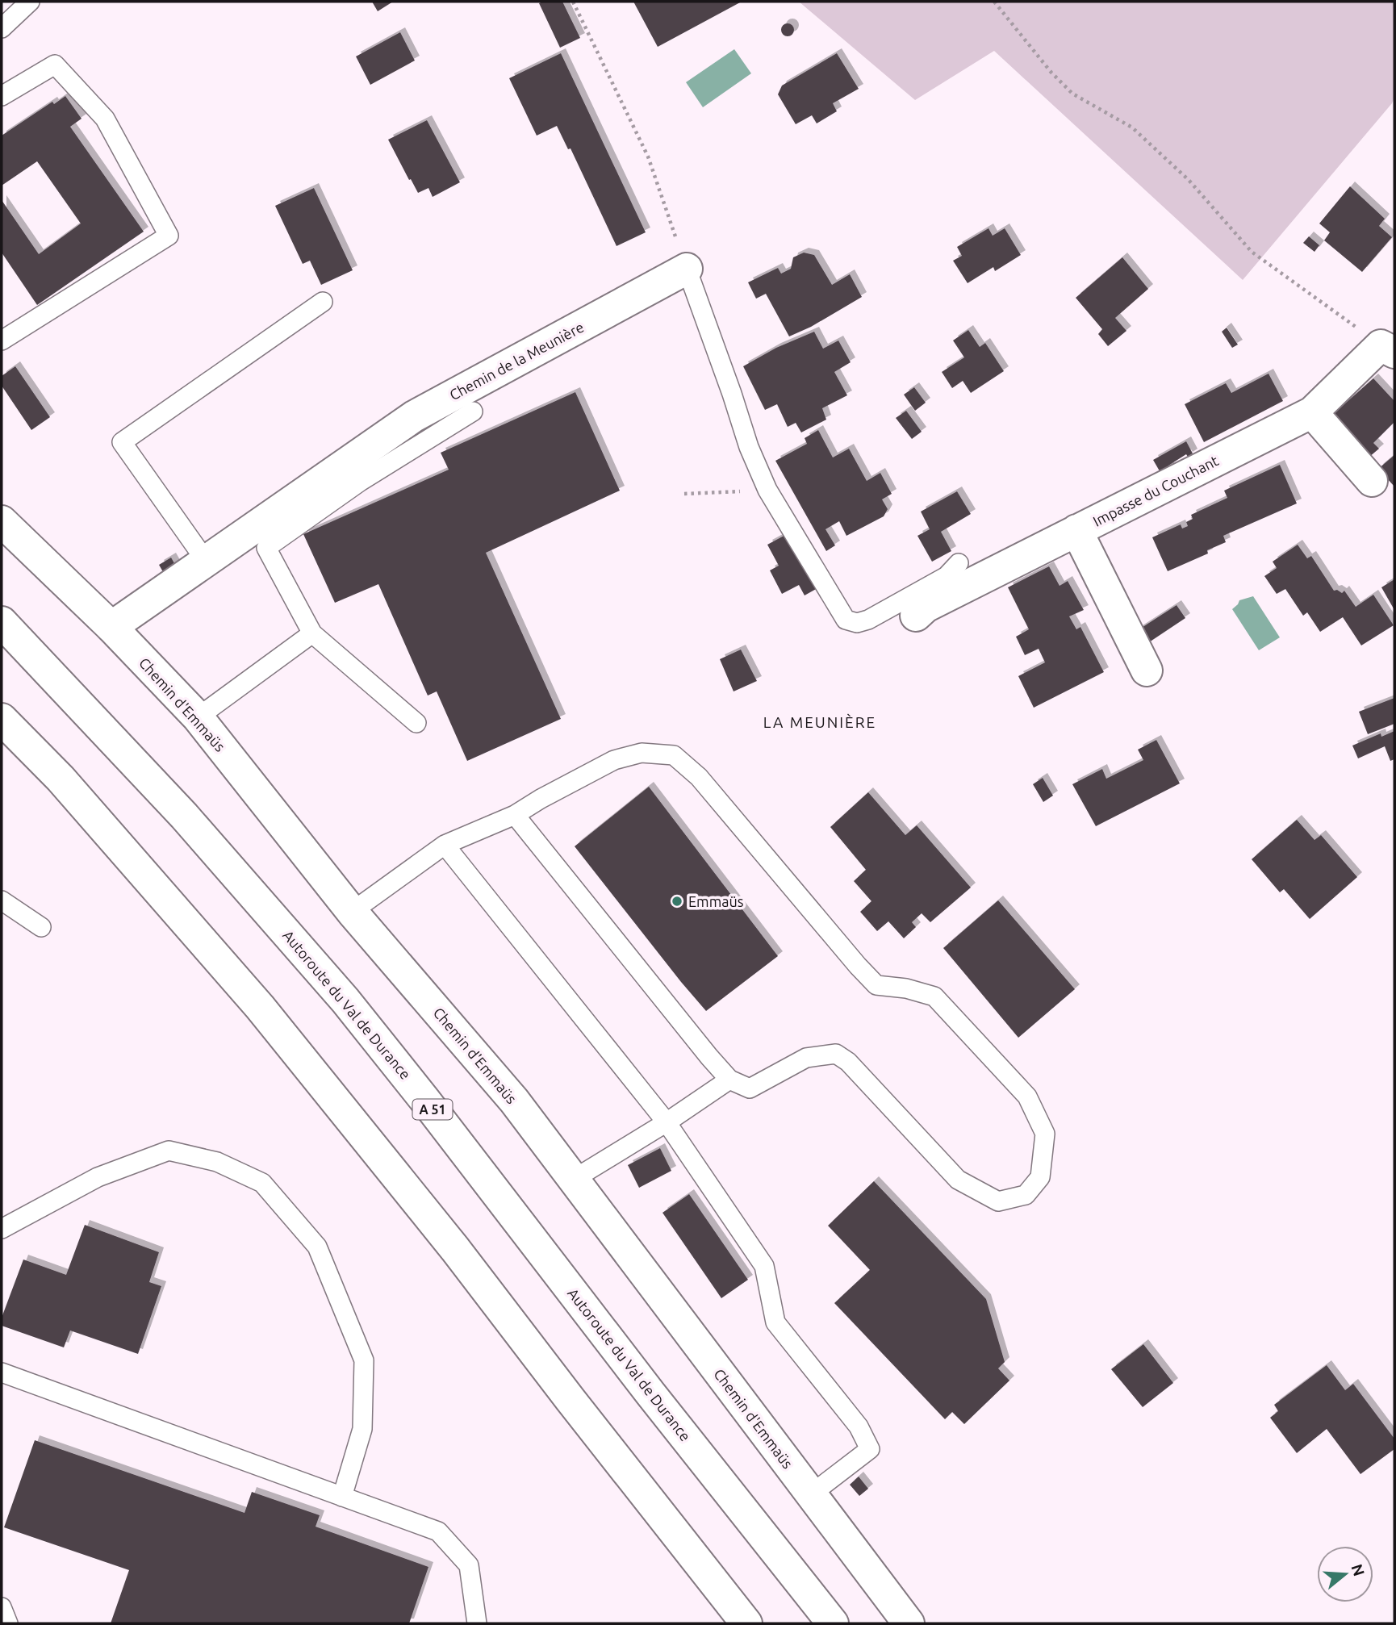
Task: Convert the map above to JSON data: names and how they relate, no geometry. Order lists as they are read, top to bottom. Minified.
{"streets":{"main road":["Chemin de la Meunière","Impasse du Couchant","Chemin d'Emmaüs","Autoroute du Val de Durance","A 51"]},"crossings":[["Chemin de la Meunière","Chemin d'Emmaüs"]],"districts":["LA MEUNIÈRE"],"places":["Emmaüs"],"north":"right"}
